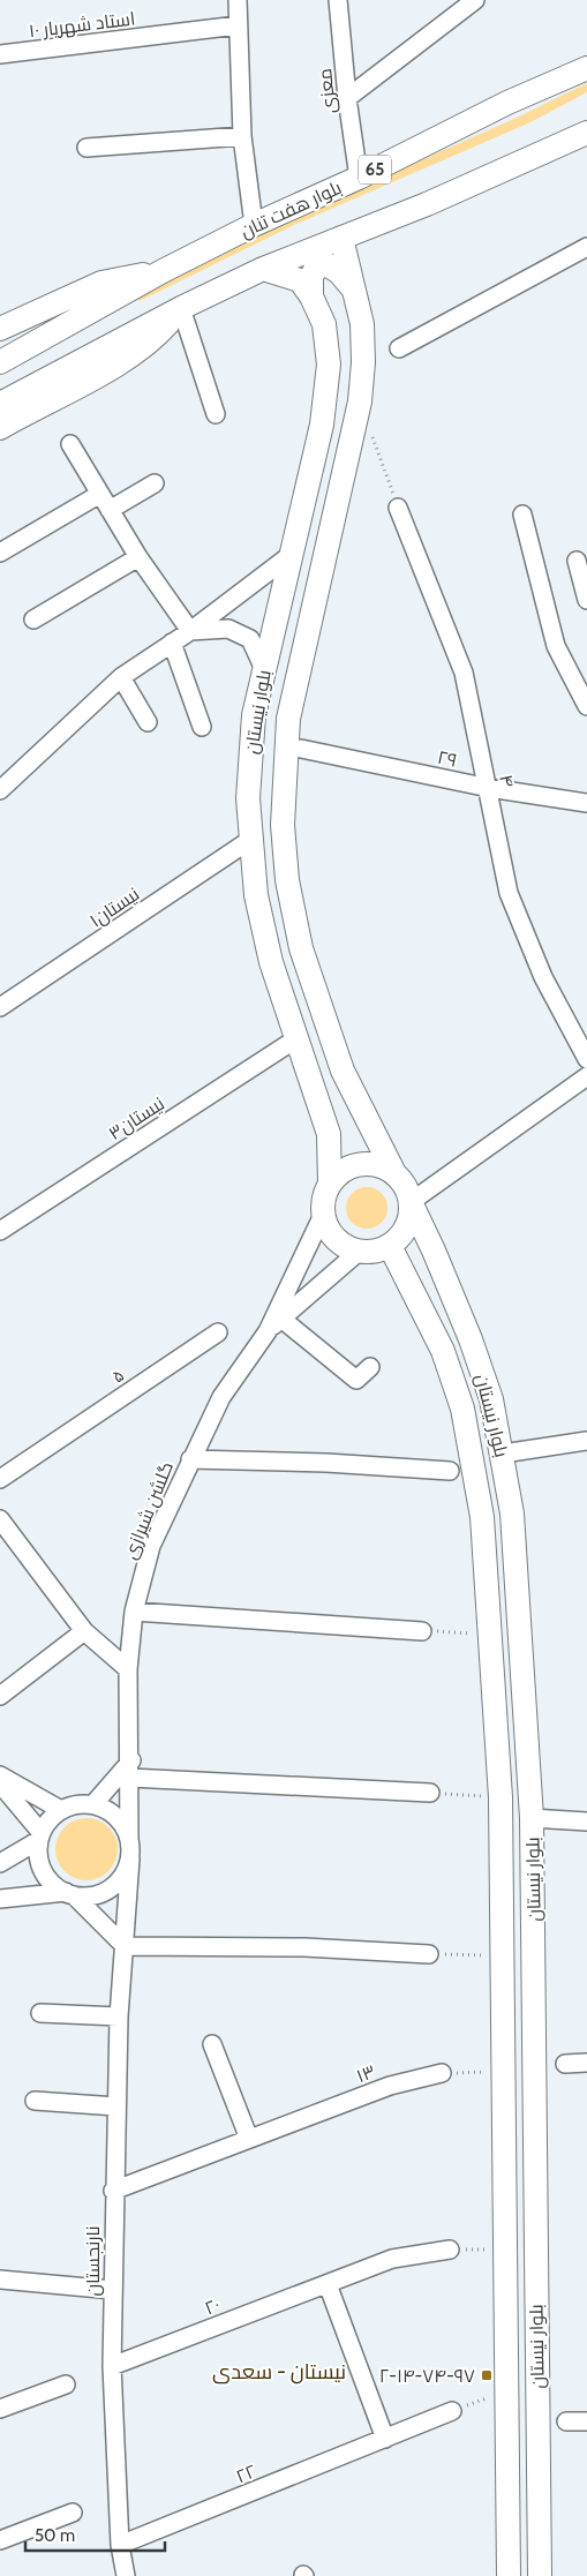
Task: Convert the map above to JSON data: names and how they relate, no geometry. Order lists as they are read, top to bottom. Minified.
{"streets":{"main road":["65","بلوار هفت تنان","بلوار نیستان"],"street":["استاد شهریار ۱۰","معزی","۲۹","۴","۱نیستان","۳نیستان","۵","گلشن شیرازی","۱۳","نارنجستان","۲۰","۲۲"]},"crossings":[["معزی","بلوار هفت تنان"],["65","بلوار هفت تنان"],["بلوار نیستان","۱نیستان"],["بلوار نیستان","۳نیستان"],["بلوار نیستان","گلشن شیرازی"],["۲۹","۴"],["گلشن شیرازی","نارنجستان"],["۱۳","نارنجستان"],["نارنجستان","۲۰"],["نارنجستان","۲۲"]],"districts":["نیستان - سعدی"],"places":{"transit":["۲-۱۴-۷۴-۹۷"]},"scale_bar":"50 m"}
